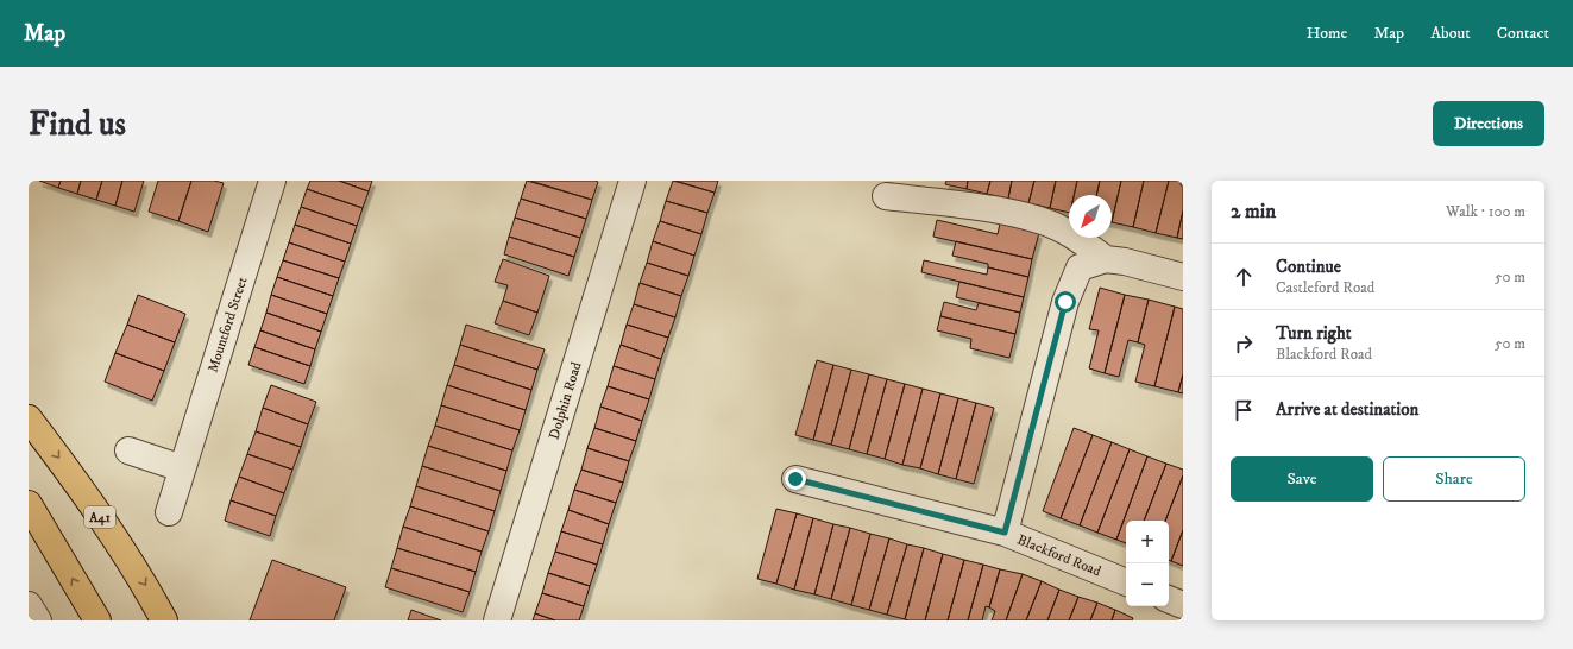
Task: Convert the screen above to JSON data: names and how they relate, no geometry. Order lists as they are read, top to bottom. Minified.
{"streets":{"highway":["A41"],"street":["Mountford Street","Dolphin Road","Blackford Road"]},"north":"bottom left","page":{"header":"Map","nav":["Home","Map","About","Contact"],"buttons":["Directions",["Save","Share"]],"title":"Find us","heading":["2 min","Walk · 100 m"],"list":[["Continue","Castleford Road","50 m"],["Turn right","Blackford Road","50 m"],"Arrive at destination"],"map_buttons":["+","−"]}}
